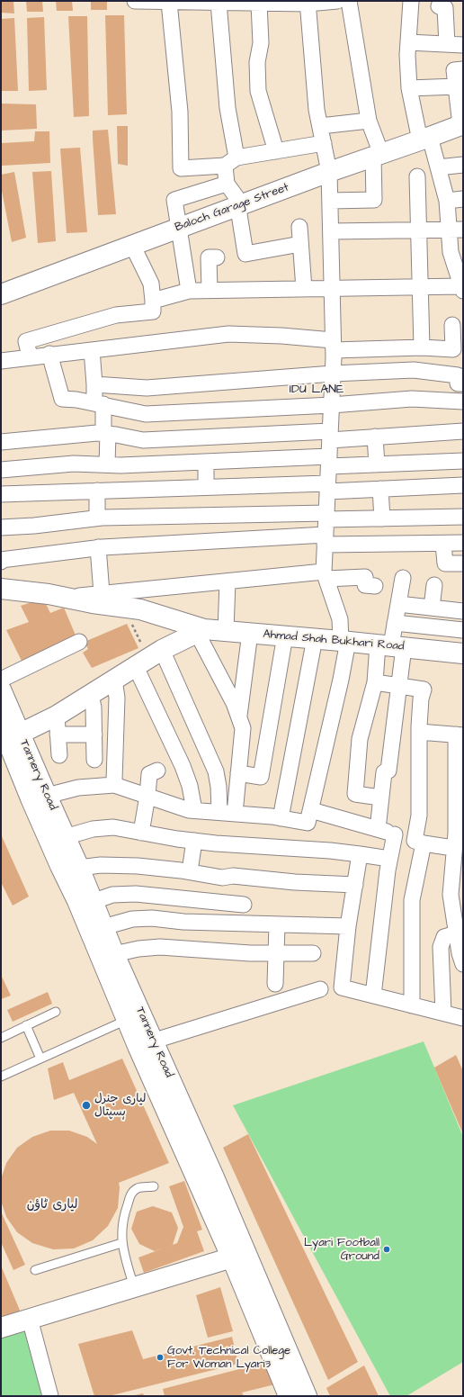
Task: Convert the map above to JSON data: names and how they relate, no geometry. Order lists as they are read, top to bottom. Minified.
{"streets":{"street":["Baloch Garage Street","Ahmad Shah Bukhari Road","Tannery Road"]},"districts":["IDU LANE","لیاری ٹاؤن"],"places":["لیاری جنرل ہسپتال","Lyari Football Ground","Govt. Technical College For Woman Lyari3"]}
